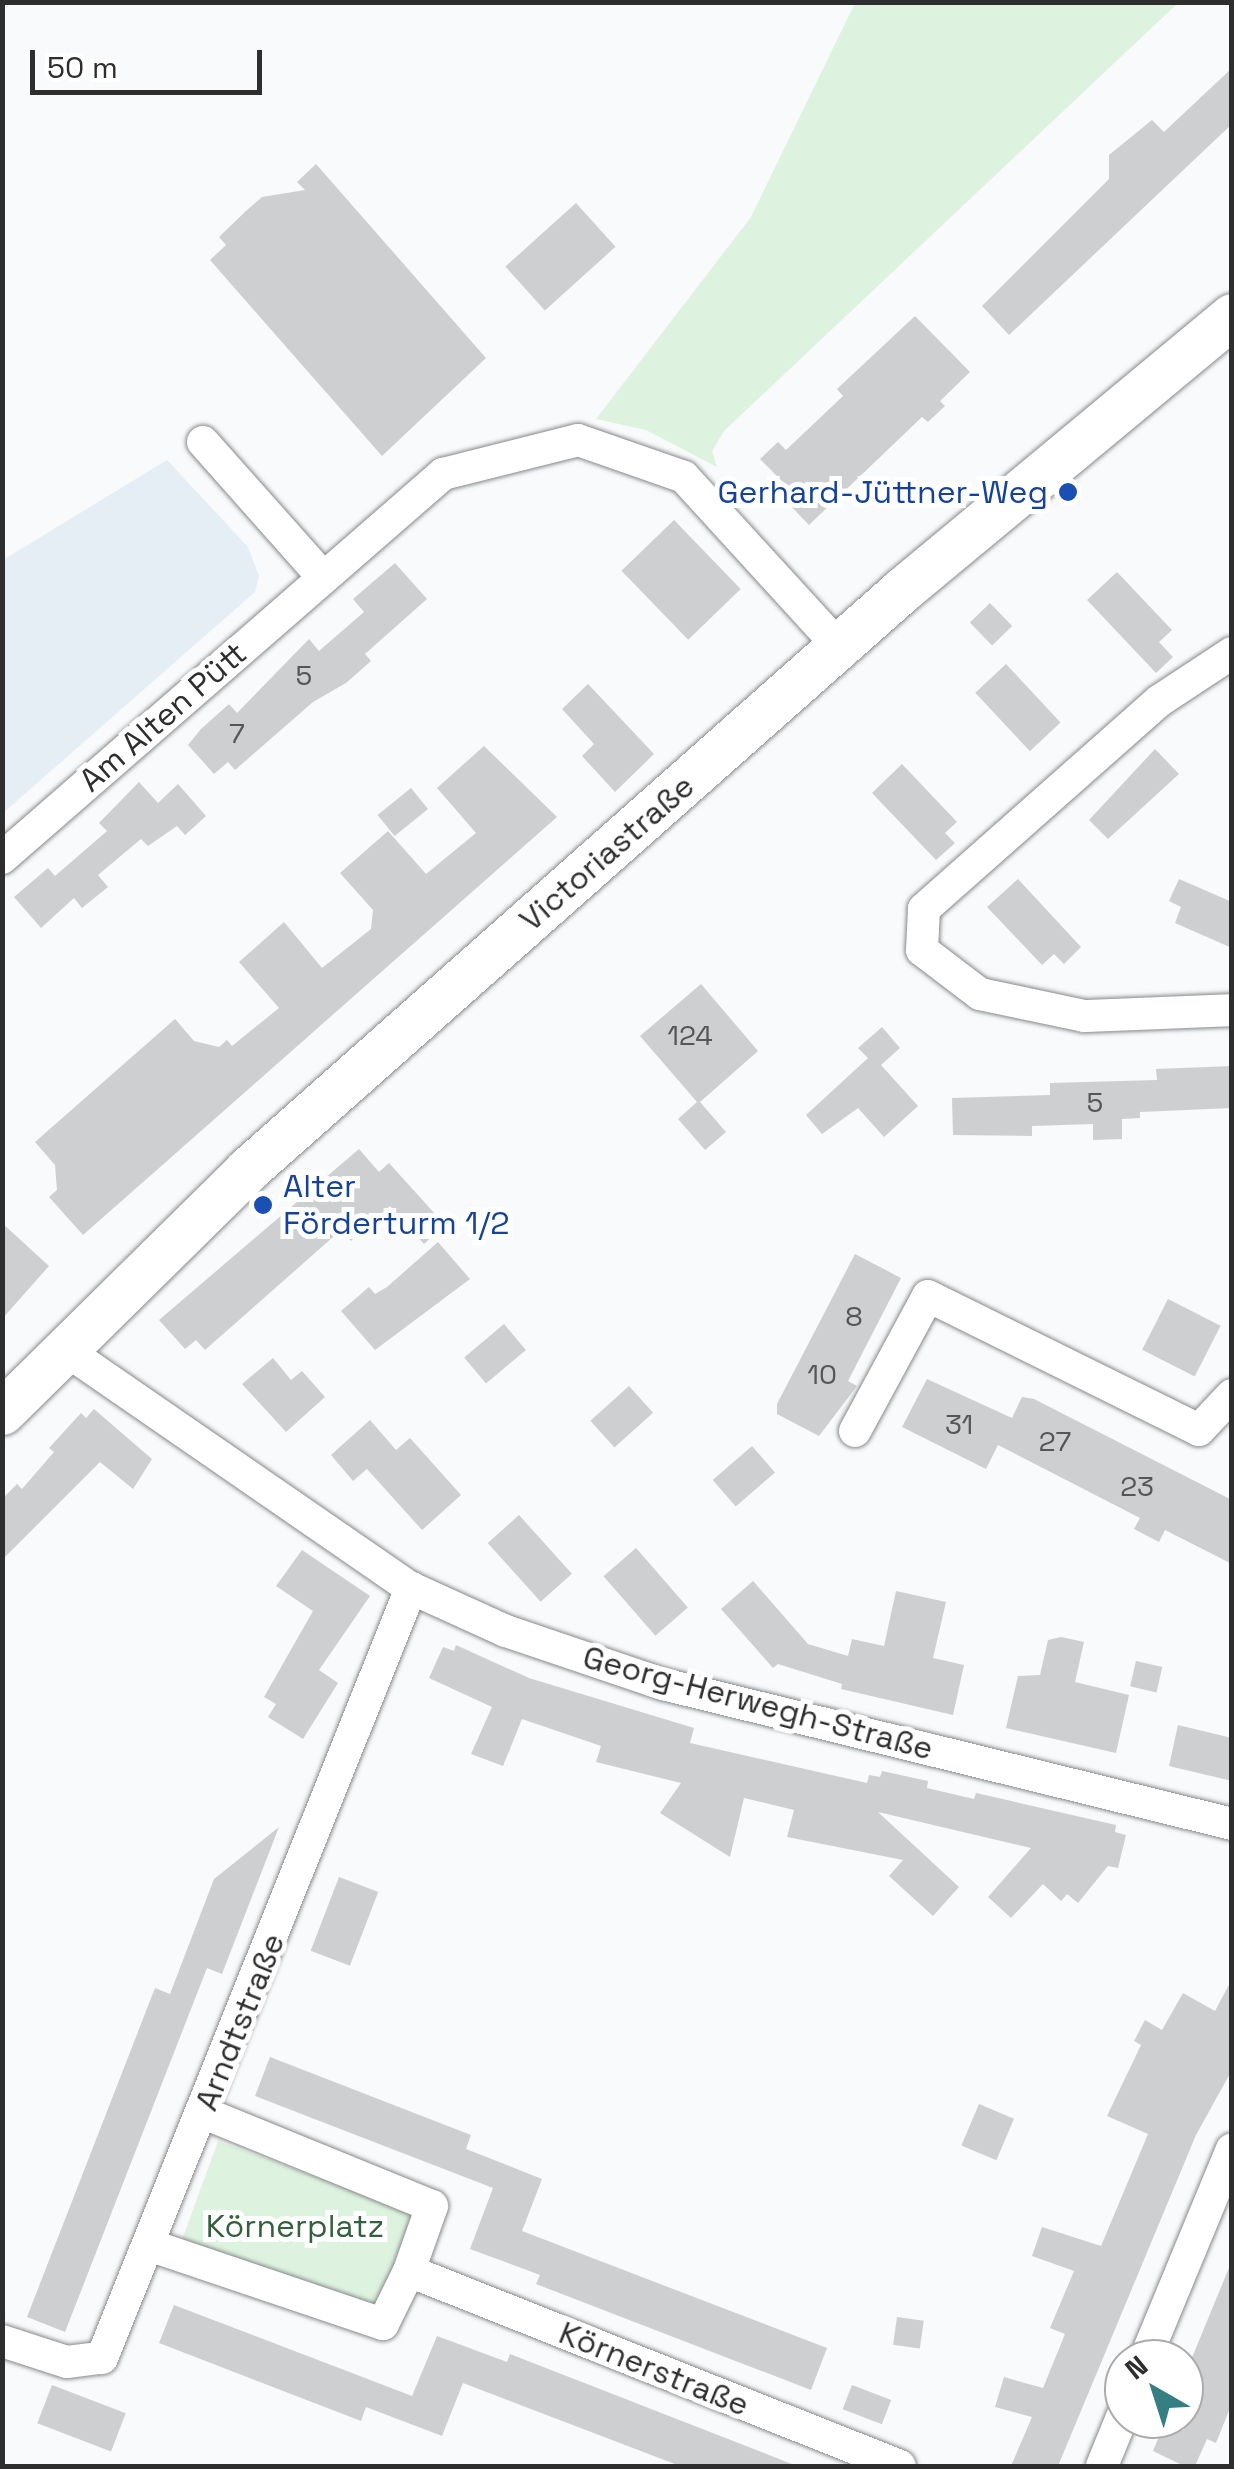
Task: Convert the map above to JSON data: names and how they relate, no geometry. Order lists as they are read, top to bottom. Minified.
{"streets":{"main road":["Victoriastraße"],"street":["Am Alten Pütt","Georg-Herwegh-Straße","Arndtstraße","Körnerstraße"]},"crossings":[["Am Alten Pütt","Victoriastraße"],["Victoriastraße","Georg-Herwegh-Straße"],["Georg-Herwegh-Straße","Arndtstraße"]],"parks":["Körnerplatz"],"places":["Gerhard-Jüttner-Weg","Alter Förderturm 1/2"],"house_numbers":["5","7","124","5","8","10","31","27","23"],"scale_bar":"50 m","north":"top left"}
